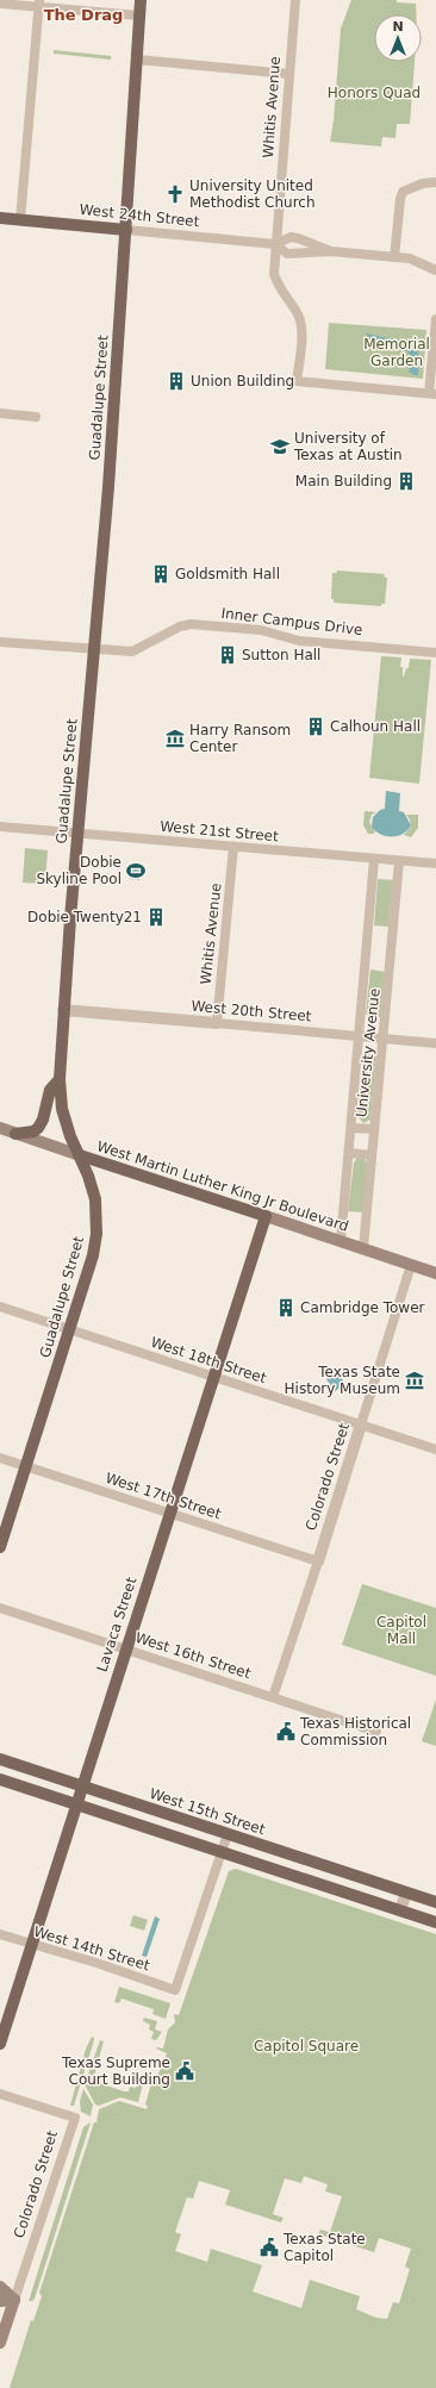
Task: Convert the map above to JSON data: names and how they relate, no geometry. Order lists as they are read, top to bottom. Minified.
{"streets":{"main road":["West 24th Street","Guadalupe Street","West Martin Luther King Jr Boulevard","Colorado Street","Lavaca Street","West 15th Street"],"street":["Whitis Avenue","Inner Campus Drive","West 21st Street","West 20th Street","University Avenue","West 18th Street","West 17th Street","West 16th Street","West 14th Street"]},"crossings":[["Whitis Avenue","West 24th Street"],["Whitis Avenue","West 21st Street"],["Whitis Avenue","West 20th Street"],["West 24th Street","Guadalupe Street"],["Guadalupe Street","Inner Campus Drive"],["Guadalupe Street","West 21st Street"],["Guadalupe Street","West 20th Street"],["Guadalupe Street","West Martin Luther King Jr Boulevard"],["Guadalupe Street","West 18th Street"],["Guadalupe Street","West 17th Street"],["West 21st Street","University Avenue"],["West 20th Street","University Avenue"],["University Avenue","West Martin Luther King Jr Boulevard"],["West Martin Luther King Jr Boulevard","Colorado Street"],["West Martin Luther King Jr Boulevard","Lavaca Street"],["West 18th Street","Colorado Street"],["West 18th Street","Lavaca Street"],["Colorado Street","West 17th Street"],["Colorado Street","West 16th Street"],["West 17th Street","Lavaca Street"],["Lavaca Street","West 16th Street"],["Lavaca Street","West 15th Street"],["Lavaca Street","West 14th Street"]],"districts":["The Drag"],"parks":["Honors Quad","Memorial Garden","Capitol Mall","Capitol Square"],"places":{"church":["University United Methodist Church"],"building":["Union Building","Main Building","Goldsmith Hall","Sutton Hall","Calhoun Hall","Dobie Twenty21","Cambridge Tower"],"school or university":["University of Texas at Austin"],"museum":["Harry Ransom Center","Texas State History Museum"],"sports":["Dobie Skyline Pool"],"public building":["Texas Historical Commission","Texas Supreme Court Building","Texas State Capitol"]},"north":"top"}
